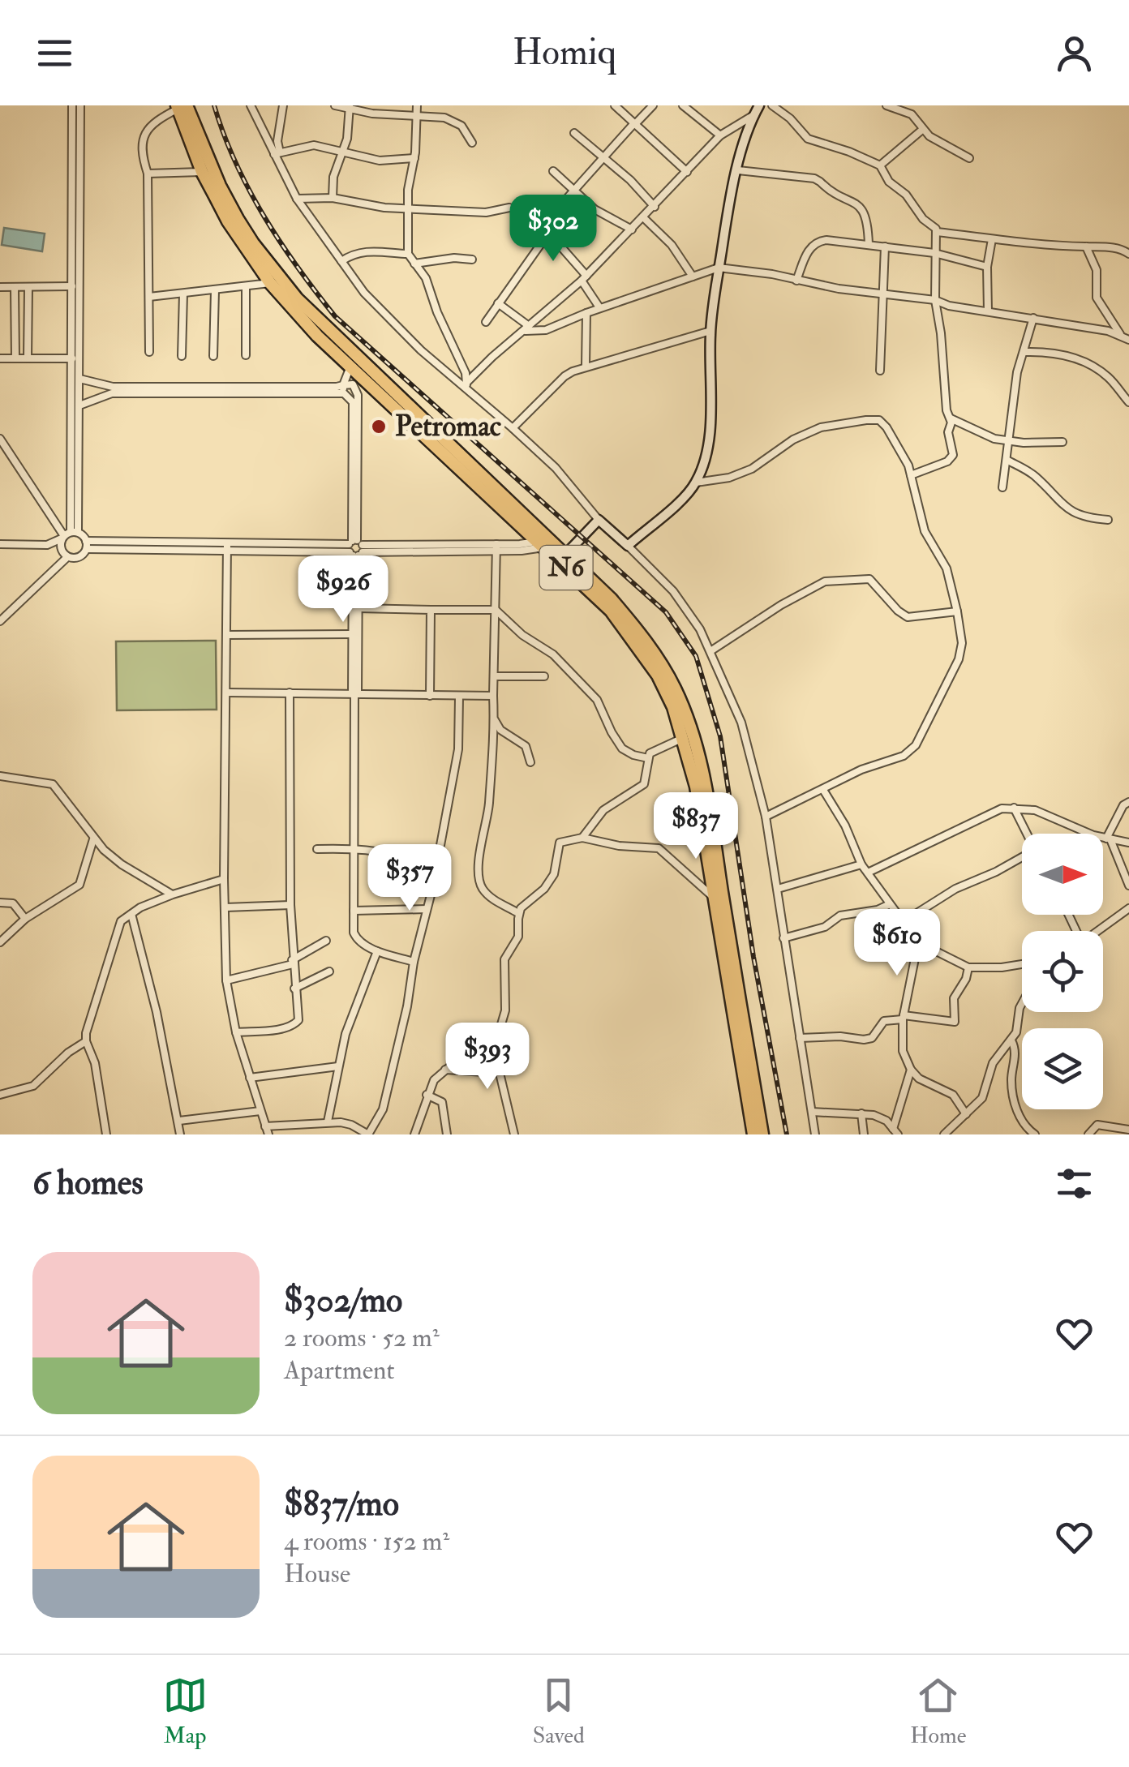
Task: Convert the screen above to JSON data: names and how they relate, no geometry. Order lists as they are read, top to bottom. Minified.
{"streets":{"highway":["N6"]},"places":["Petromac"],"north":"right","page":{"header":"Homiq","price":["$302","$926","$837","$357","$610","$393"],"heading":"6 homes","list":[{"name":"$302/mo","note":"2 rooms · 52 m² · Apartment"},{"name":"$837/mo","note":"4 rooms · 152 m² · House"}],"tabs":["Map","Saved","Home"]}}
